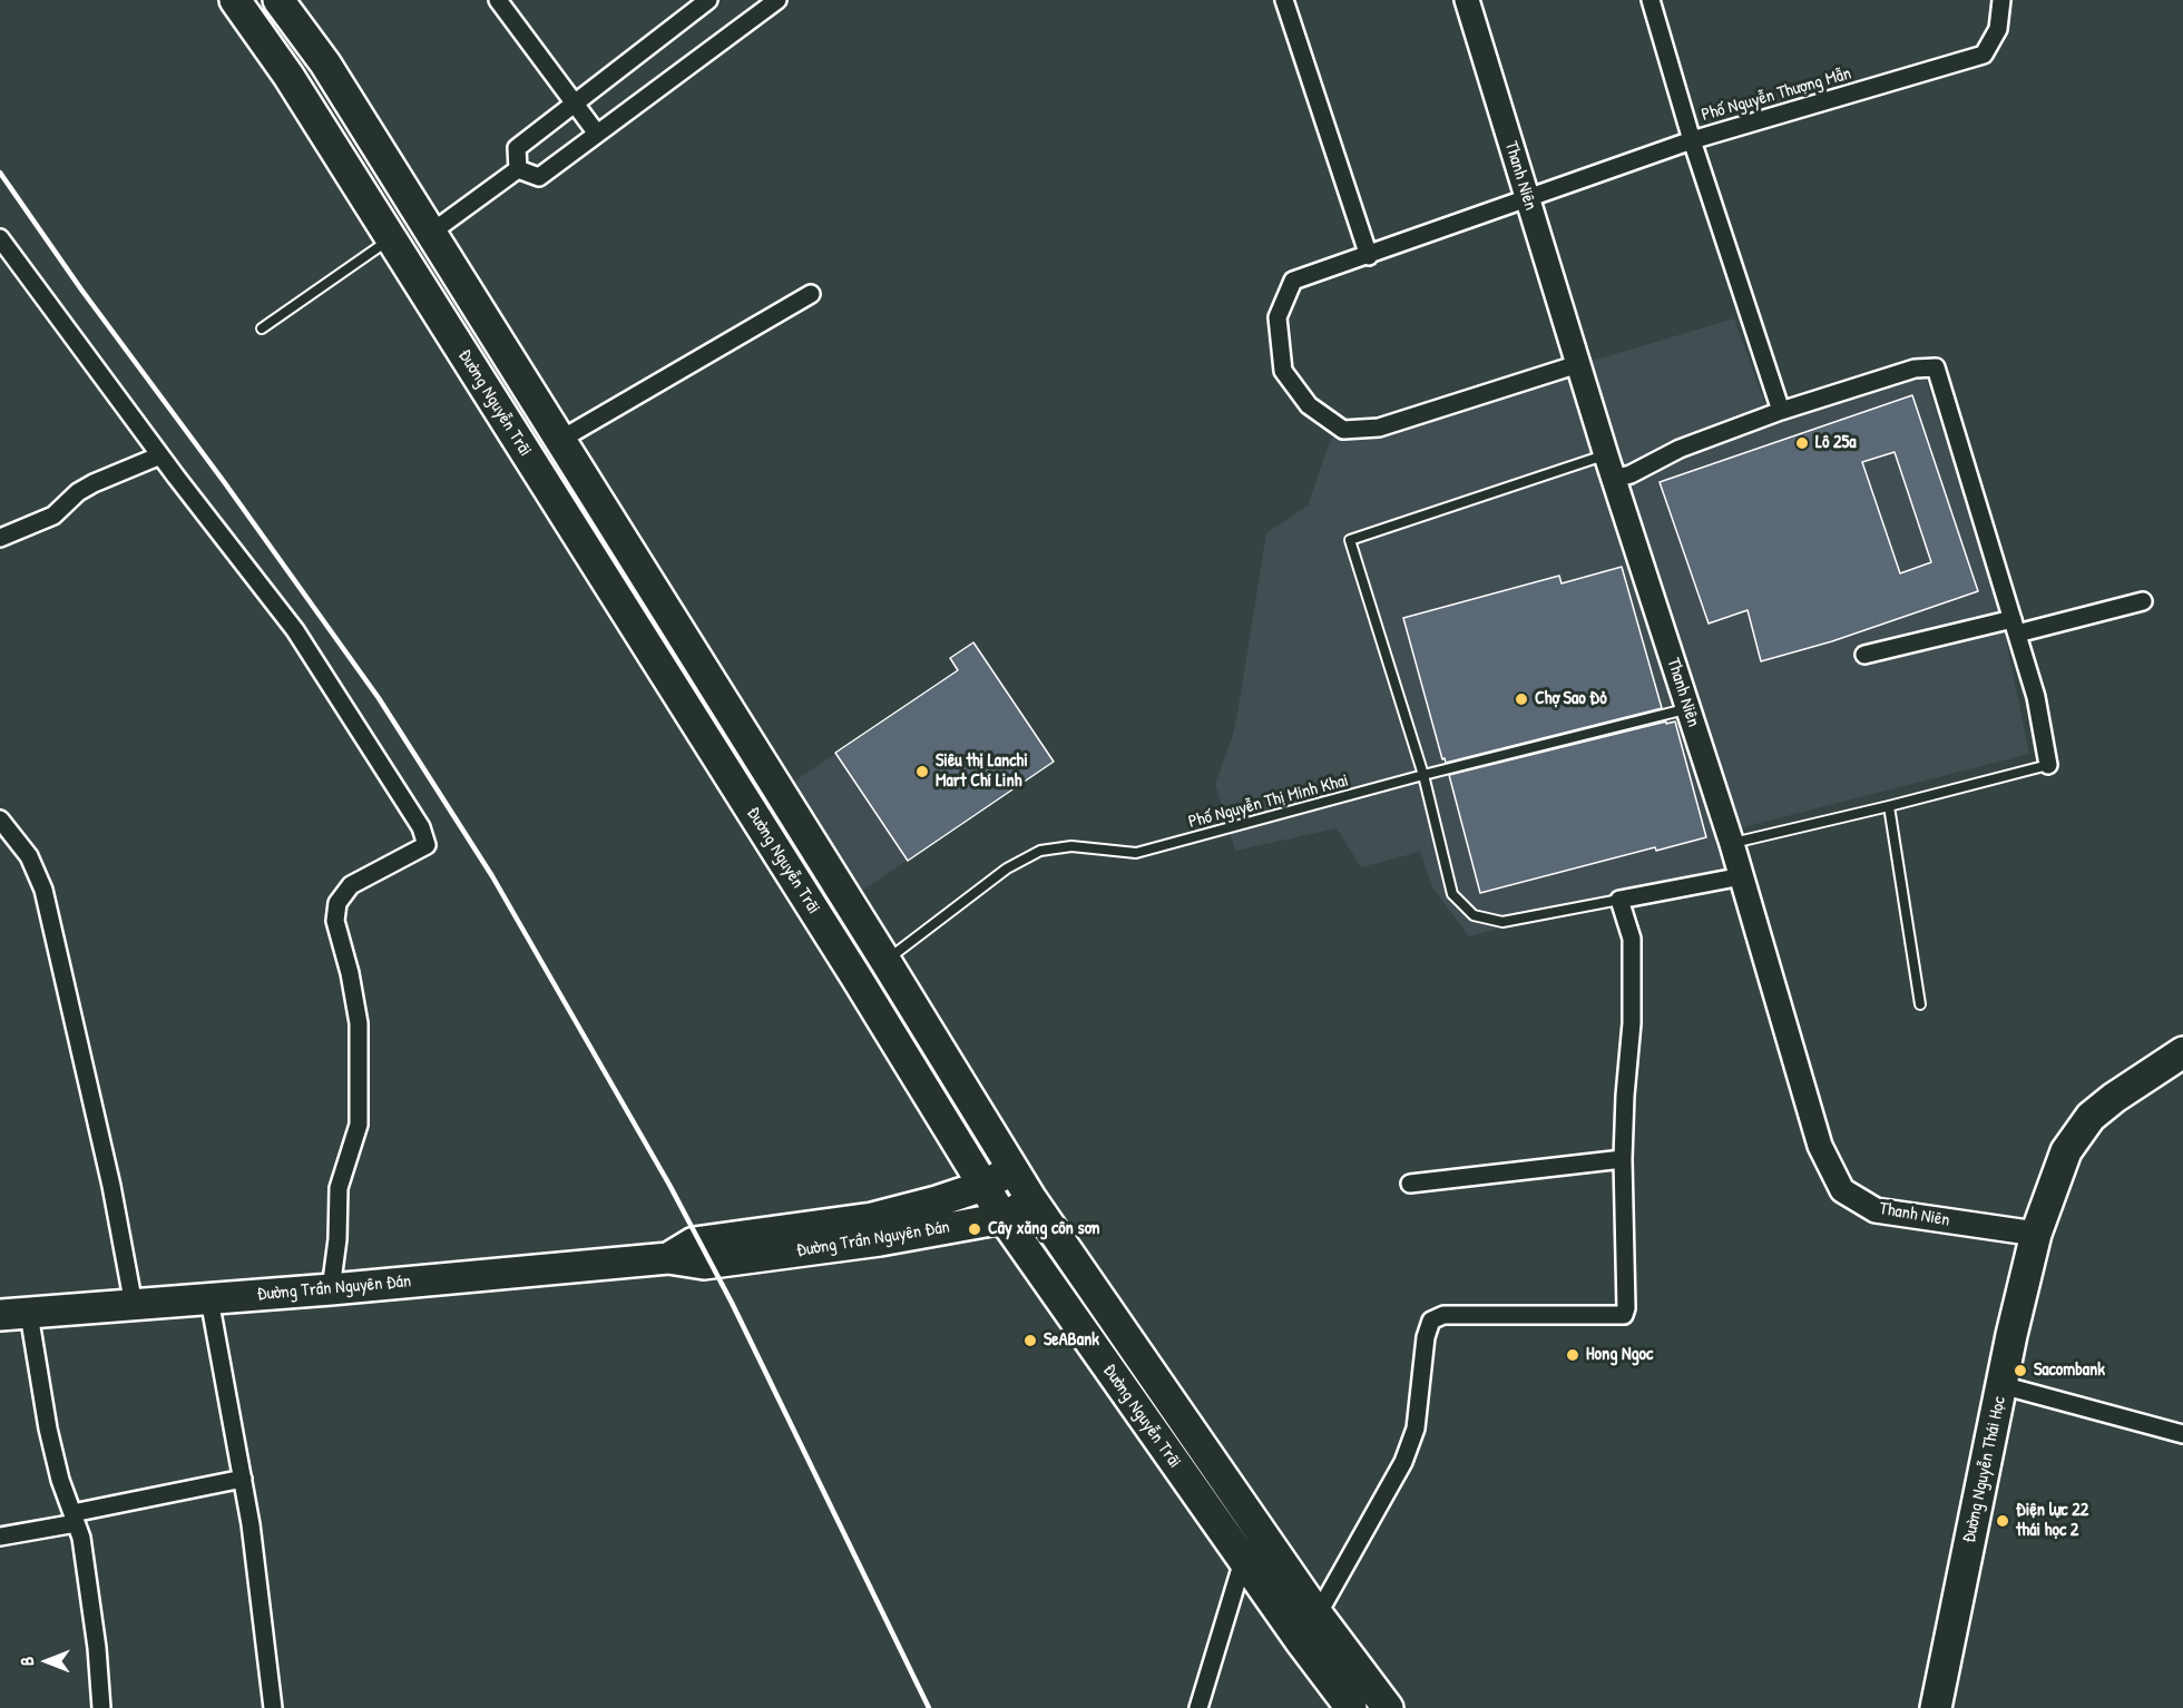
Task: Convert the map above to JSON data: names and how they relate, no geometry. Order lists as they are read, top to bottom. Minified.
{"streets":{"highway":["Đường Nguyễn Trãi","Đường Trần Nguyên Đán","Đường Nguyễn Thái Học"],"street":["Phố Nguyễn Thượng Mẫn","Thanh Niên"],"lane":["Phố Nguyễn Thị Minh Khai"]},"crossings":[["Phố Nguyễn Thượng Mẫn","Thanh Niên"],["Thanh Niên","Phố Nguyễn Thị Minh Khai"],["Thanh Niên","Đường Nguyễn Thái Học"],["Đường Nguyễn Trãi","Phố Nguyễn Thị Minh Khai"],["Đường Nguyễn Trãi","Đường Trần Nguyên Đán"]],"places":["Lô 25a","Chợ Sao Đỏ","Siêu thị Lanchi Mart Chí Linh","Cây xăng côn sơn","SeABank","Hong Ngoc","Sacombank","Điện lực 22 thái học 2"],"north":"left"}
